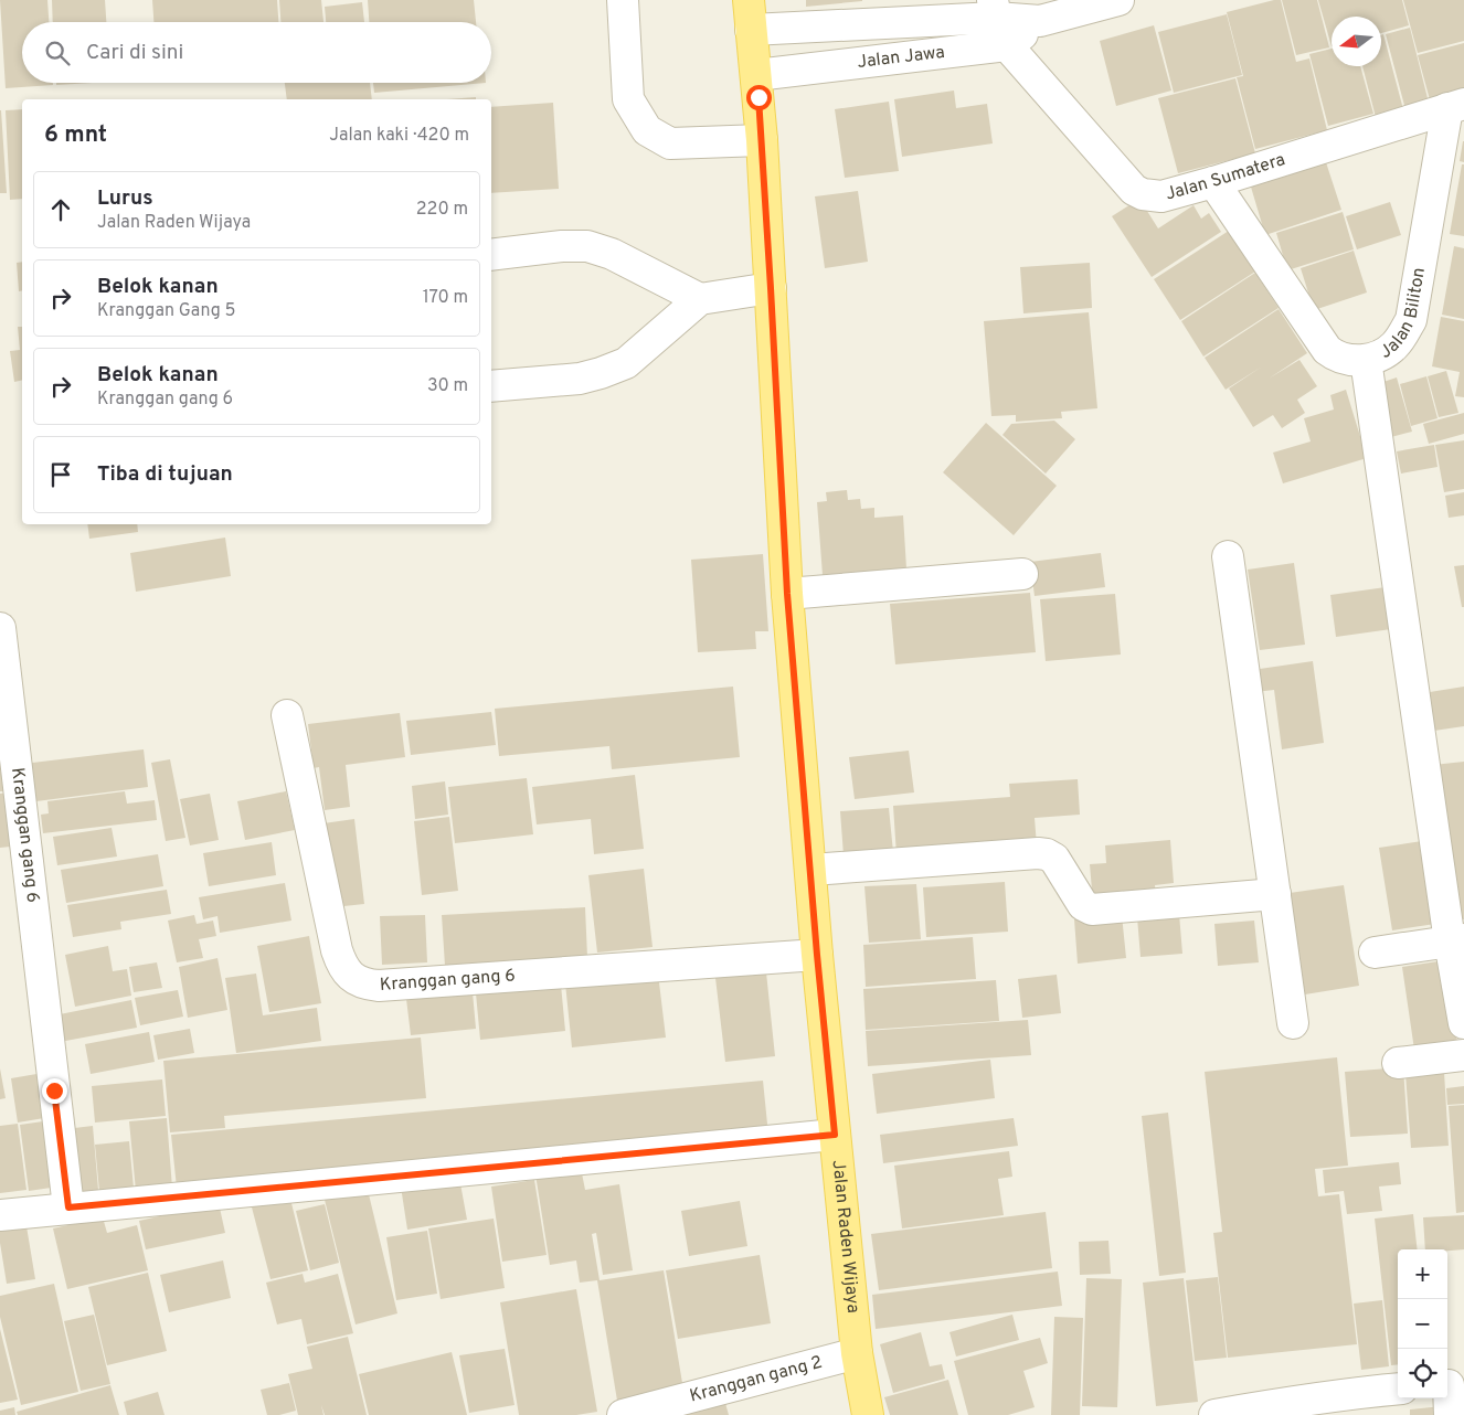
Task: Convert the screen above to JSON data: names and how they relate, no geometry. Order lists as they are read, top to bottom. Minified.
{"streets":{"main road":["Jalan Raden Wijaya"],"street":["Jalan Jawa","Jalan Sumatera","Jalan Biliton","Kranggan gang 6","Kranggan gang 2"]},"crossings":[["Jalan Jawa","Jalan Sumatera"],["Jalan Jawa","Jalan Raden Wijaya"],["Jalan Sumatera","Jalan Biliton"],["Kranggan gang 6","Jalan Raden Wijaya"],["Jalan Raden Wijaya","Kranggan gang 2"]],"north":"left","page":{"search":"Cari di sini","heading":["6 mnt","Jalan kaki · 420 m"],"list":[["Lurus","Jalan Raden Wijaya","220 m"],["Belok kanan","Kranggan Gang 5","170 m"],["Belok kanan","Kranggan gang 6","30 m"],"Tiba di tujuan"],"map_buttons":["+","−"]}}
